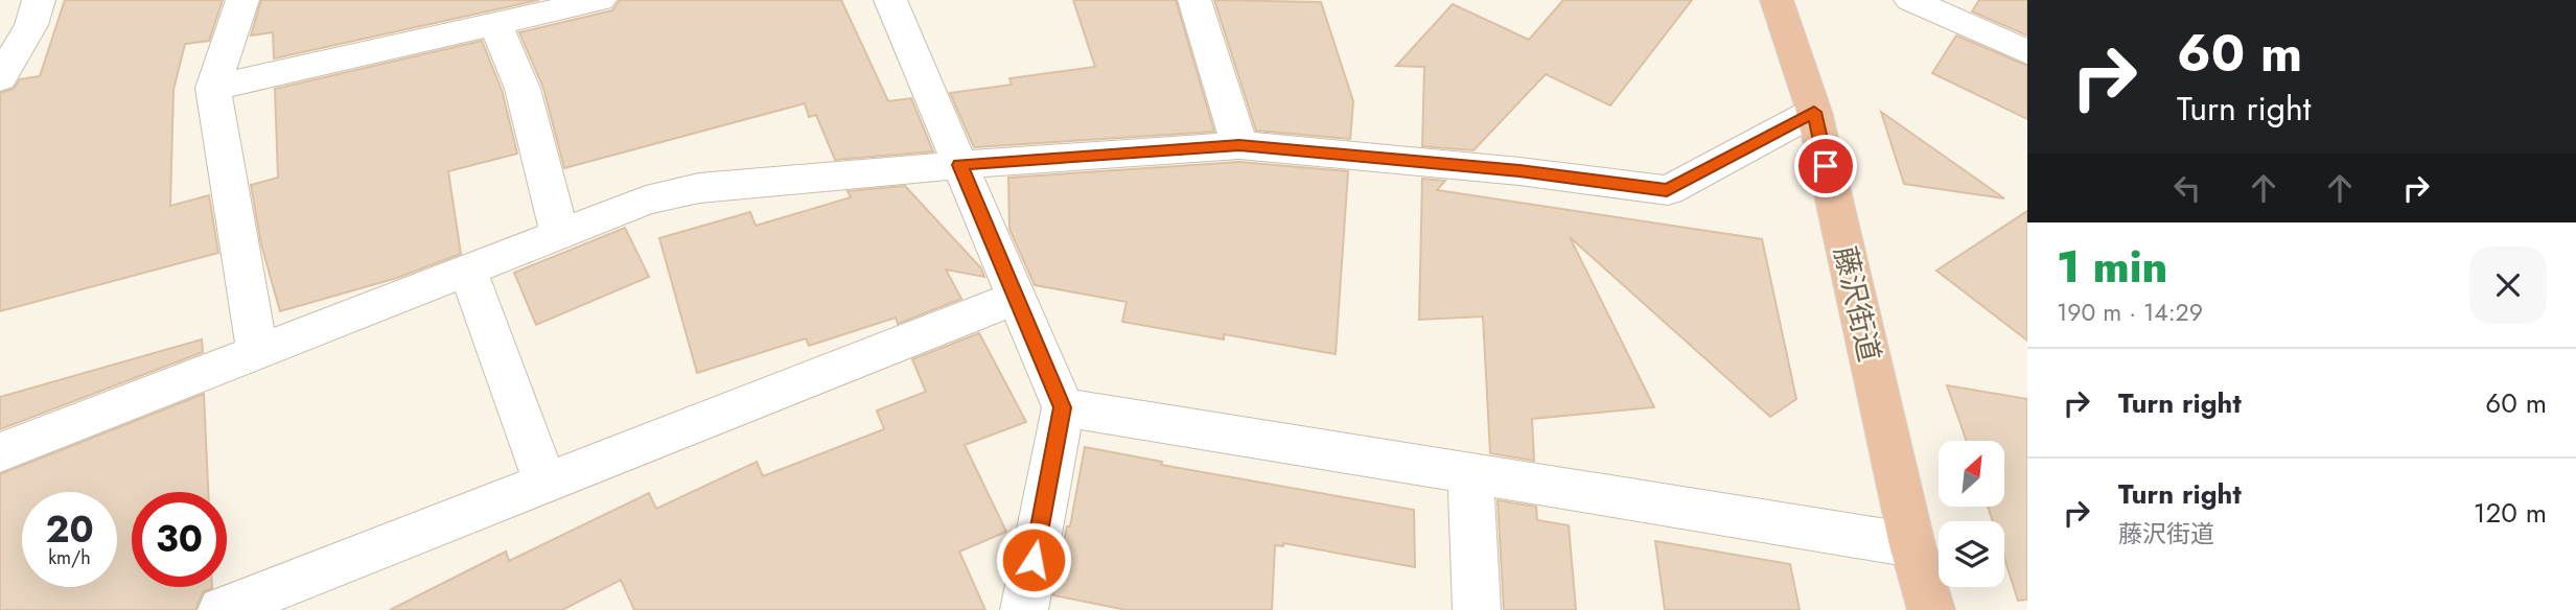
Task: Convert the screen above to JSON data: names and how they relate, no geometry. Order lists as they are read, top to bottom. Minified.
{"streets":{"highway":["藤沢街道"]},"north":"top right","page":{"turn":["60 m","Turn right"],"heading":["1 min","190 m · 14:29"],"list":[{"name":"Turn right","value":"60 m"},{"name":"Turn right","note":"藤沢街道","value":"120 m"}],"speed":"20 km/h","limit":"30"}}
